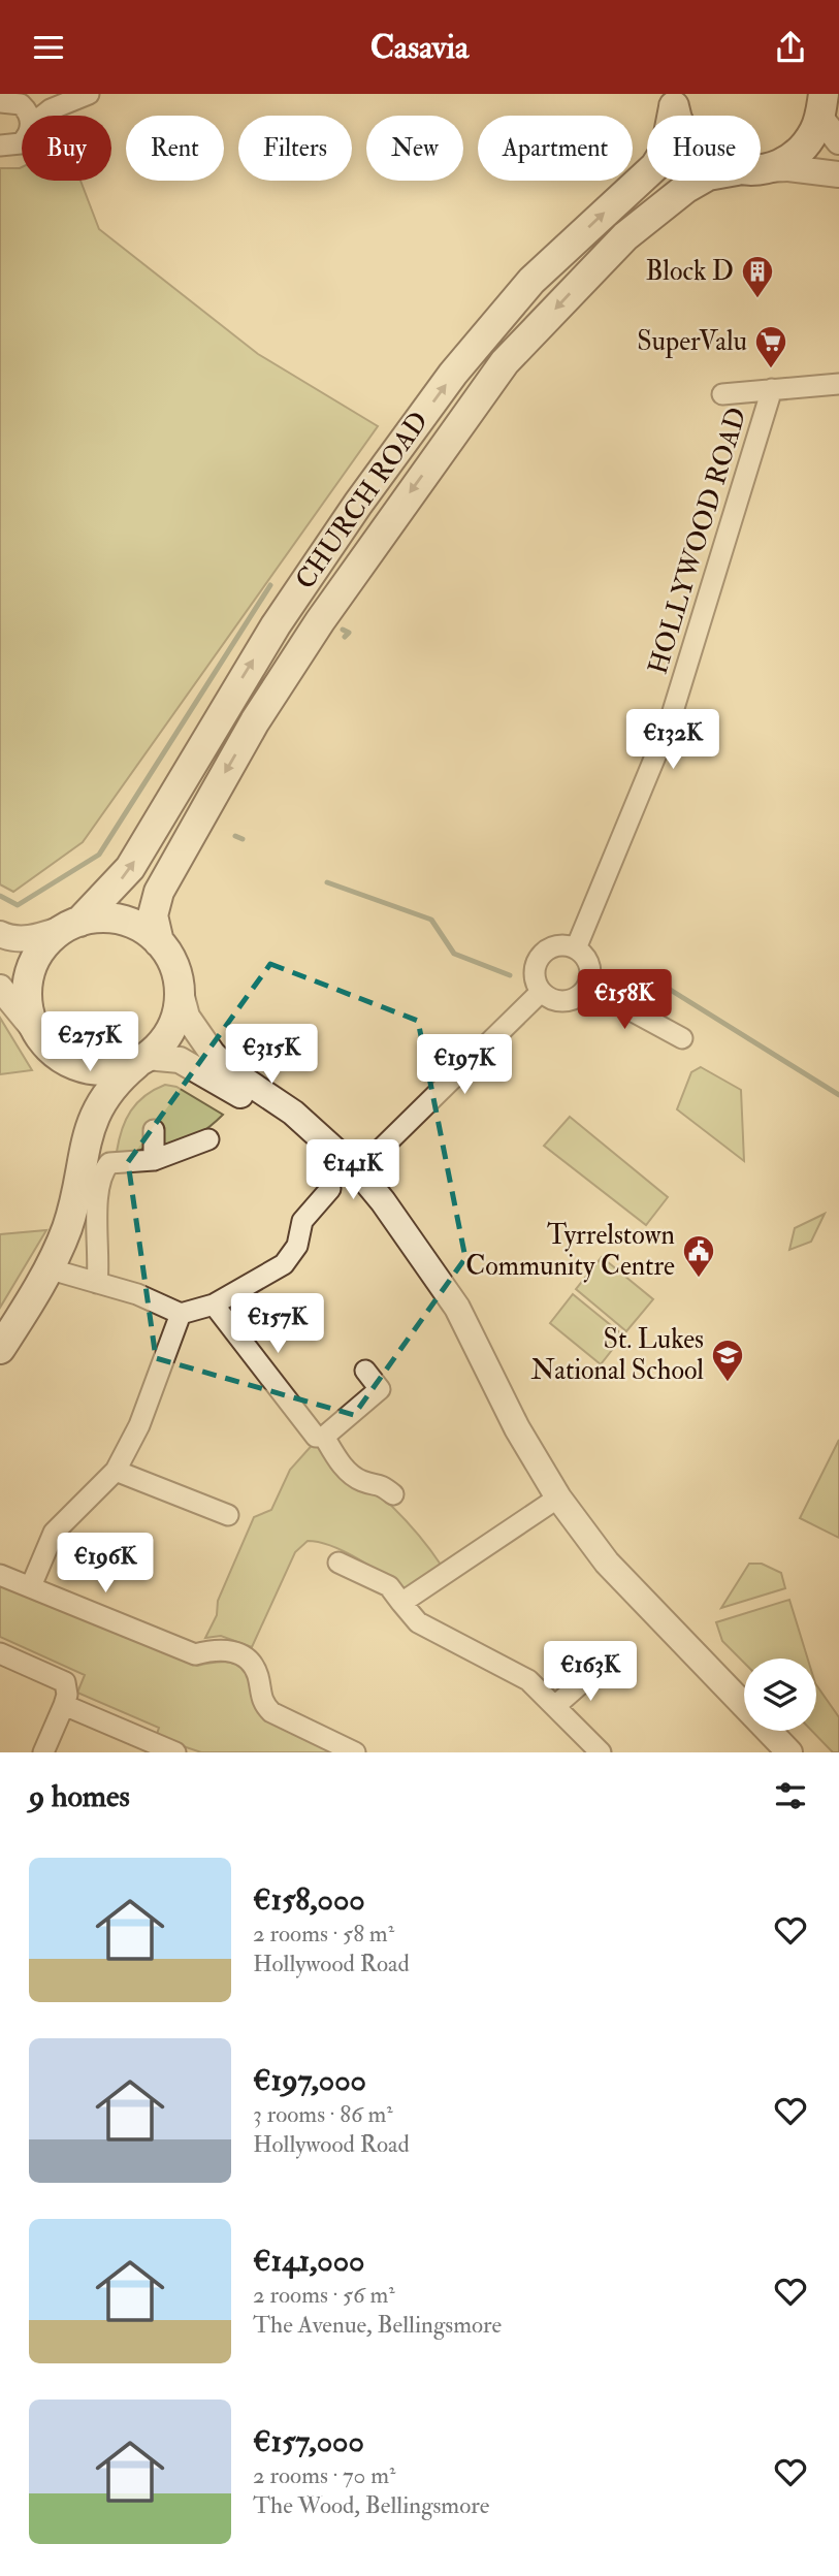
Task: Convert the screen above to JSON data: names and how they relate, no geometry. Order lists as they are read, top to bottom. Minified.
{"streets":{"main road":["CHURCH ROAD"],"street":["HOLLYWOOD ROAD"]},"places":{"building":["Block D"],"supermarket":["SuperValu"],"public building":["Tyrrelstown Community Centre"],"school or university":["St. Lukes National School"]},"page":{"header":"Casavia","chip":["Buy","Rent","Filters","New","Apartment","House"],"price":["€132K","€158K","€275K","€315K","€197K","€141K","€157K","€196K","€163K"],"heading":"9 homes","list":[{"name":"€158,000","note":"2 rooms · 58 m² · Hollywood Road"},{"name":"€197,000","note":"3 rooms · 86 m² · Hollywood Road"},{"name":"€141,000","note":"2 rooms · 56 m² · The Avenue, Bellingsmore"},{"name":"€157,000","note":"2 rooms · 70 m² · The Wood, Bellingsmore"}]}}
